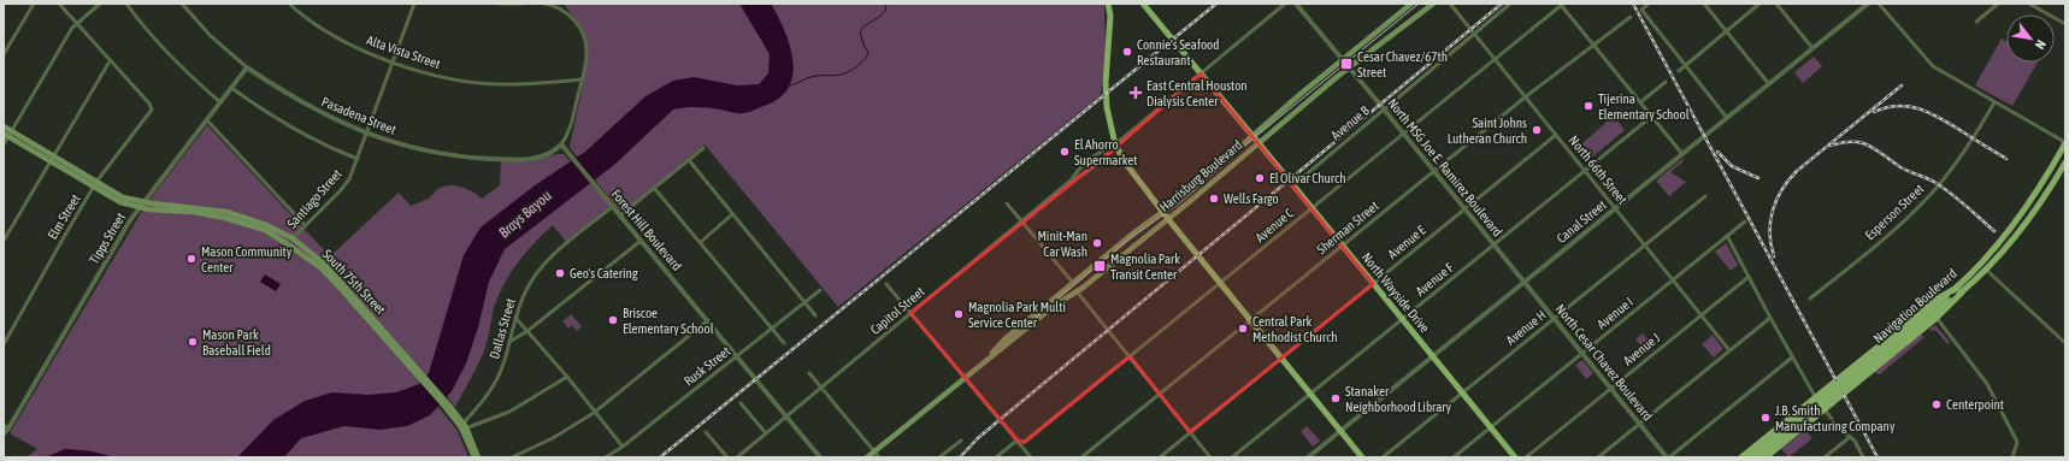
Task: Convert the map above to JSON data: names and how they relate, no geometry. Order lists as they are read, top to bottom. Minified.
{"streets":{"main road":["Harrisburg Boulevard","South 75th Street","North Wayside Drive","Navigation Boulevard"],"street":["Alta Vista Street","Pasadena Street","Avenue B","North MSG Joe E. Ramirez Boulevard","North 66th Street","Santiago Street","Esperson Street","Elm Street","Canal Street","Avenue C","Sherman Street","Forest Hill Boulevard","Tipps Street","Avenue E","Avenue F","Capitol Street","Avenue I","Avenue H","Dallas Street","Avenue J","North Cesar Chavez Boulevard","Rusk Street"]},"crossings":[["Alta Vista Street","Santiago Street"],["Pasadena Street","Santiago Street"],["Pasadena Street","Forest Hill Boulevard"],["Pasadena Street","Tipps Street"],["Avenue B","North MSG Joe E. Ramirez Boulevard"],["Avenue B","North 66th Street"],["Avenue B","North Wayside Drive"],["North MSG Joe E. Ramirez Boulevard","Harrisburg Boulevard"],["North MSG Joe E. Ramirez Boulevard","Canal Street"],["North MSG Joe E. Ramirez Boulevard","Avenue C"],["North MSG Joe E. Ramirez Boulevard","Sherman Street"],["North MSG Joe E. Ramirez Boulevard","Avenue E"],["North MSG Joe E. Ramirez Boulevard","Avenue F"],["North MSG Joe E. Ramirez Boulevard","North Cesar Chavez Boulevard"],["North 66th Street","Canal Street"],["North 66th Street","Avenue C"],["North 66th Street","Sherman Street"],["North 66th Street","Avenue E"],["North 66th Street","Avenue F"],["North 66th Street","Avenue I"],["North 66th Street","Avenue H"],["North 66th Street","Avenue J"],["Harrisburg Boulevard","North Wayside Drive"],["Santiago Street","South 75th Street"],["Elm Street","South 75th Street"],["Canal Street","North Wayside Drive"],["Canal Street","North Cesar Chavez Boulevard"],["Avenue C","North Wayside Drive"],["Sherman Street","North Wayside Drive"],["Forest Hill Boulevard","Capitol Street"],["Forest Hill Boulevard","Dallas Street"],["Forest Hill Boulevard","Rusk Street"],["Tipps Street","South 75th Street"],["Avenue E","North Wayside Drive"],["Avenue F","North Wayside Drive"],["South 75th Street","Dallas Street"],["North Wayside Drive","Capitol Street"],["North Wayside Drive","Avenue I"],["North Wayside Drive","Avenue H"],["Avenue I","North Cesar Chavez Boulevard"],["Avenue H","North Cesar Chavez Boulevard"],["Avenue J","North Cesar Chavez Boulevard"]],"water":["Brays Bayou"],"places":{"other":["Connie's Seafood Restaurant","Tijerina Elementary School","Saint Johns Lutheran Church","El Ahorro Supermarket","El Olivar Church","Wells Fargo","Minit-Man Car Wash","Mason Community Center","Geo's Catering","Magnolia Park Multi Service Center","Briscoe Elementary School","Central Park Methodist Church","Mason Park Baseball Field","Stanaker Neighborhood Library","Centerpoint","J.B. Smith Manufacturing Company"],"transit":["Cesar Chavez/67th Street","Magnolia Park Transit Center"],"health":["East Central Houston Dialysis Center"]},"north":"bottom right"}
